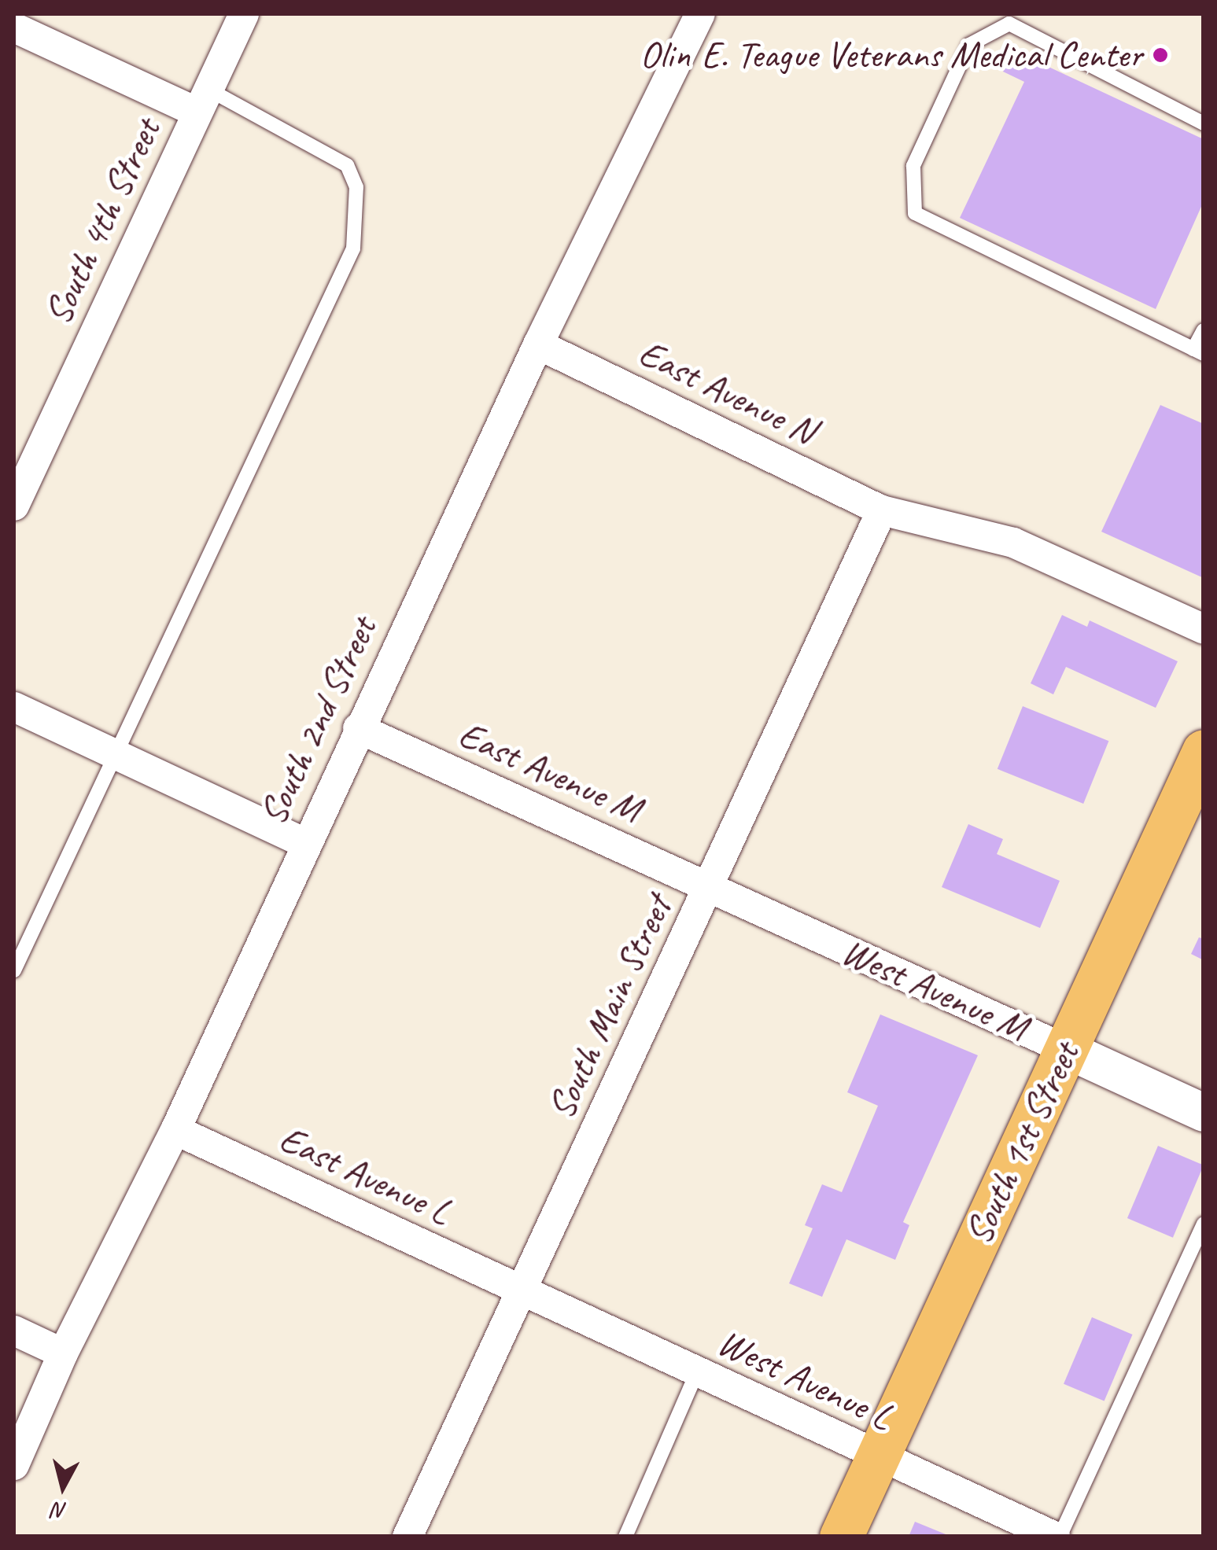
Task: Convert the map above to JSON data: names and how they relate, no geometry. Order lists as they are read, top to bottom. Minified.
{"streets":{"main road":["South 1st Street"],"street":["South 4th Street","East Avenue N","South 2nd Street","East Avenue M","West Avenue M","South Main Street","East Avenue L","West Avenue L"]},"crossings":[["East Avenue N","South 2nd Street"],["East Avenue N","South Main Street"],["South 2nd Street","East Avenue M"],["South 2nd Street","East Avenue L"],["East Avenue M","West Avenue M"],["East Avenue M","South Main Street"],["West Avenue M","South Main Street"],["West Avenue M","South 1st Street"],["South Main Street","East Avenue L"],["South Main Street","West Avenue L"],["South 1st Street","West Avenue L"],["East Avenue L","West Avenue L"]],"places":["Olin E. Teague Veterans Medical Center"],"north":"bottom"}
